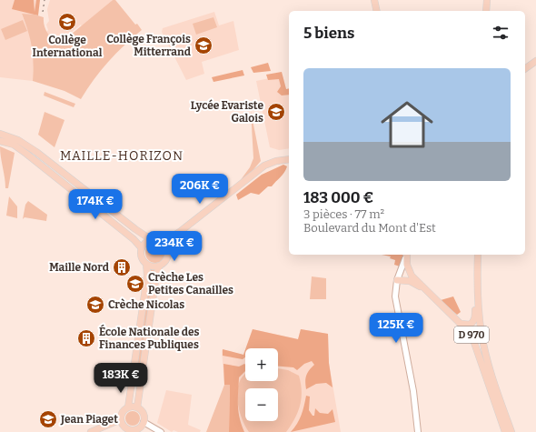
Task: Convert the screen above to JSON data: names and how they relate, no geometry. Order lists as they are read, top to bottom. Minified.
{"streets":{"main road":["D 970"]},"districts":["MAILLE-HORIZON"],"places":{"school or university":["Collège International","Collège François Mitterrand","Lycée Evariste Galois","Crèche Les Petites Canailles","Crèche Nicolas","Jean Piaget"],"building":["Maille Nord","École Nationale des Finances Publiques"]},"page":{"heading":"5 biens","list":[{"name":"183 000 €","note":"3 pièces · 77 m² · Boulevard du Mont d'Est"}],"price":["206K €","174K €","234K €","125K €","183K €"],"map_buttons":["+","−"]}}
